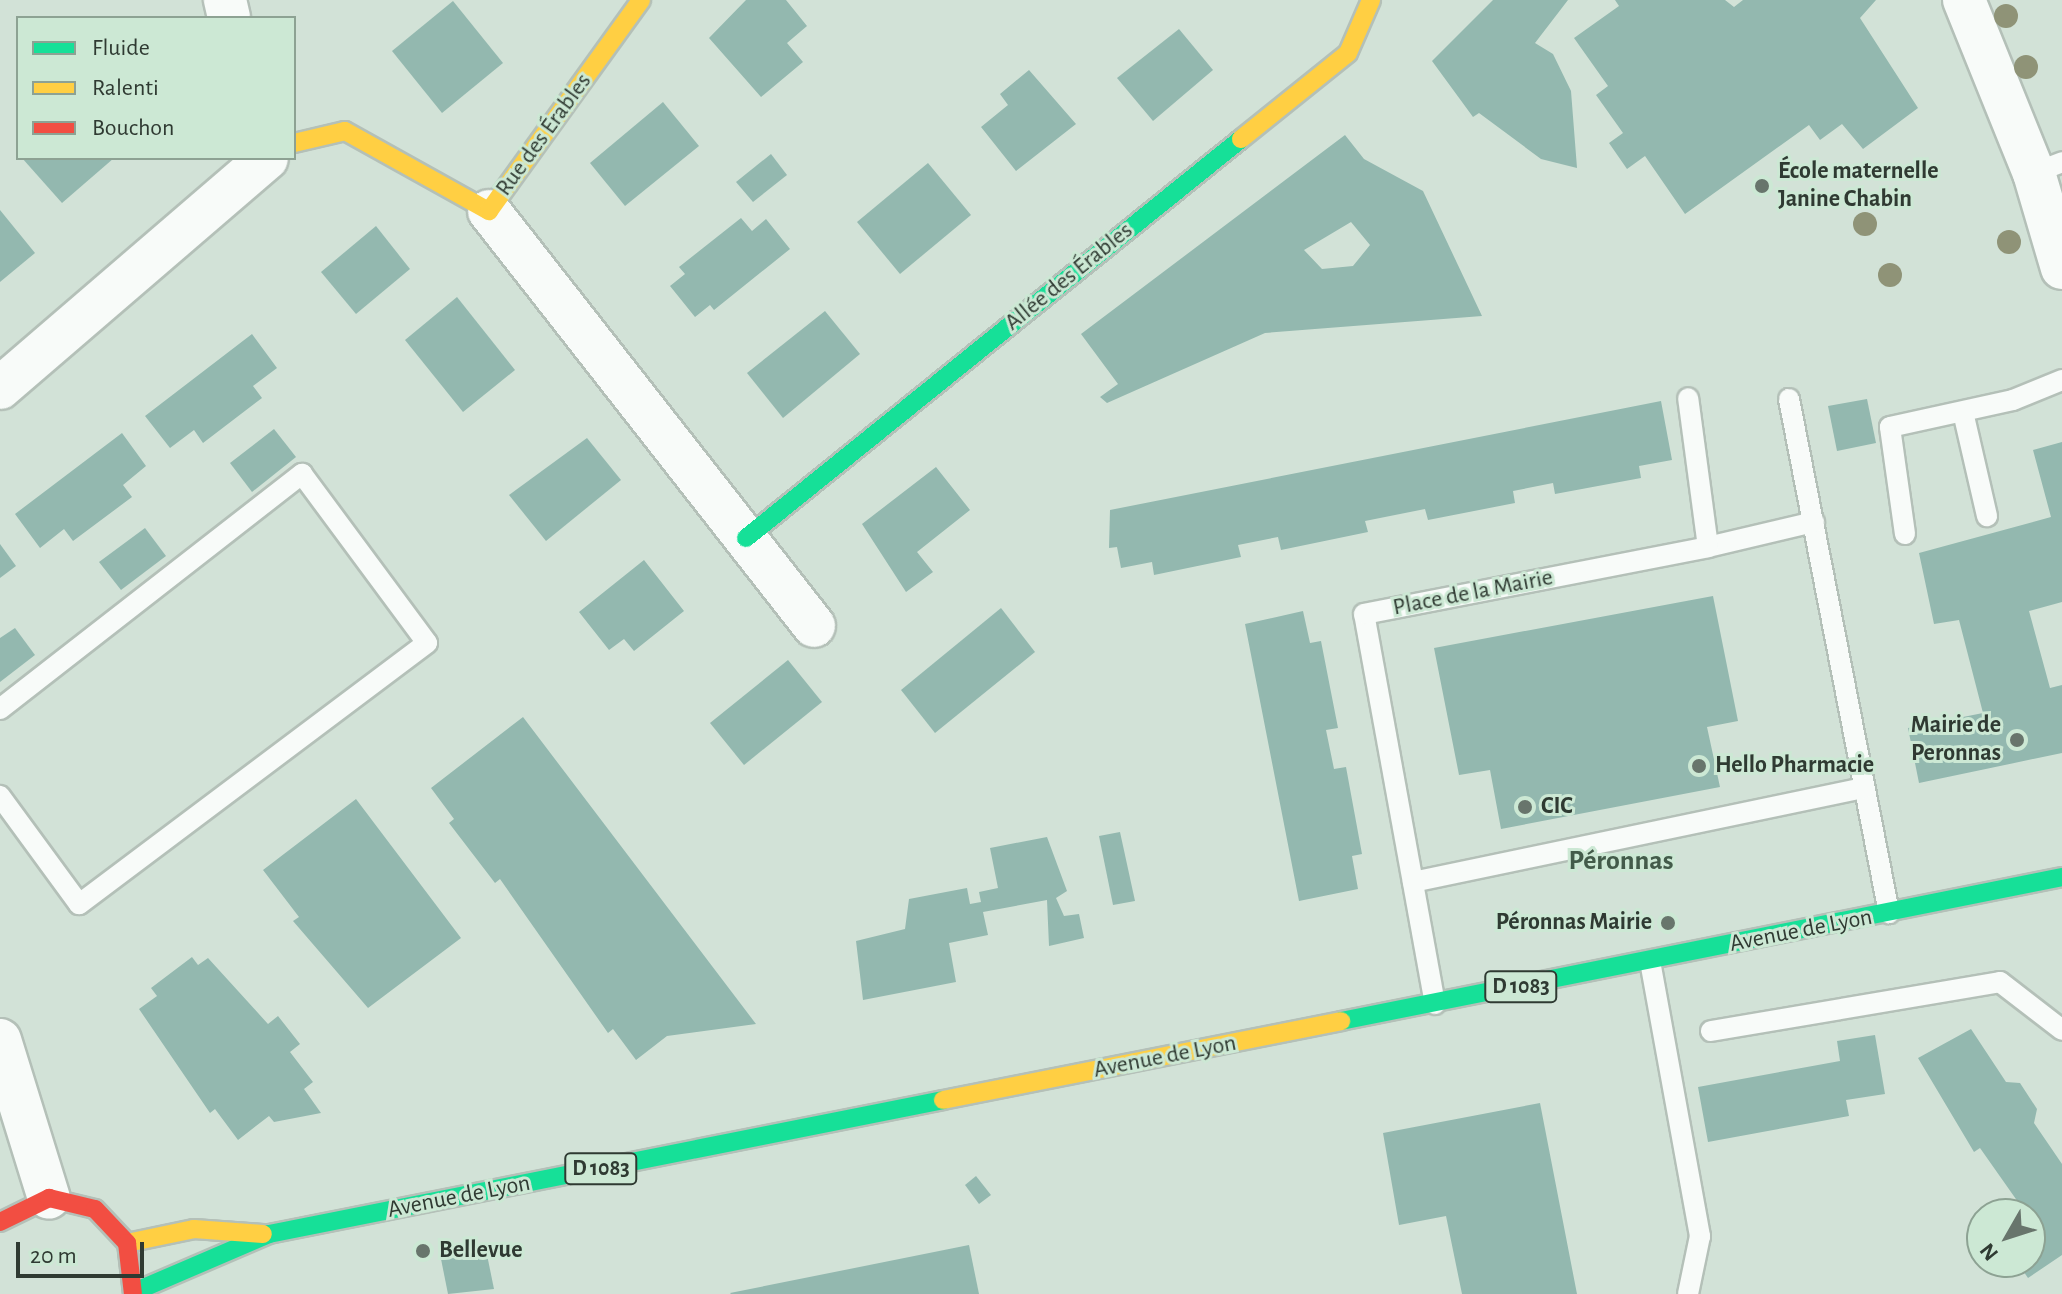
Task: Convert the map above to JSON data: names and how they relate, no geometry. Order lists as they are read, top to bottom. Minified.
{"streets":{"main road":["Rue des Érables","Allée des Érables","Avenue de Lyon","D 1083"],"lane":["Place de la Mairie"]},"crossings":[["Place de la Mairie","Avenue de Lyon"]],"districts":["Péronnas"],"places":["École maternelle Janine Chabin","Mairie de Peronnas","Hello Pharmacie","CIC","Péronnas Mairie","Bellevue"],"legend":["Fluide","Ralenti","Bouchon"],"scale_bar":"20 m","north":"bottom left"}
